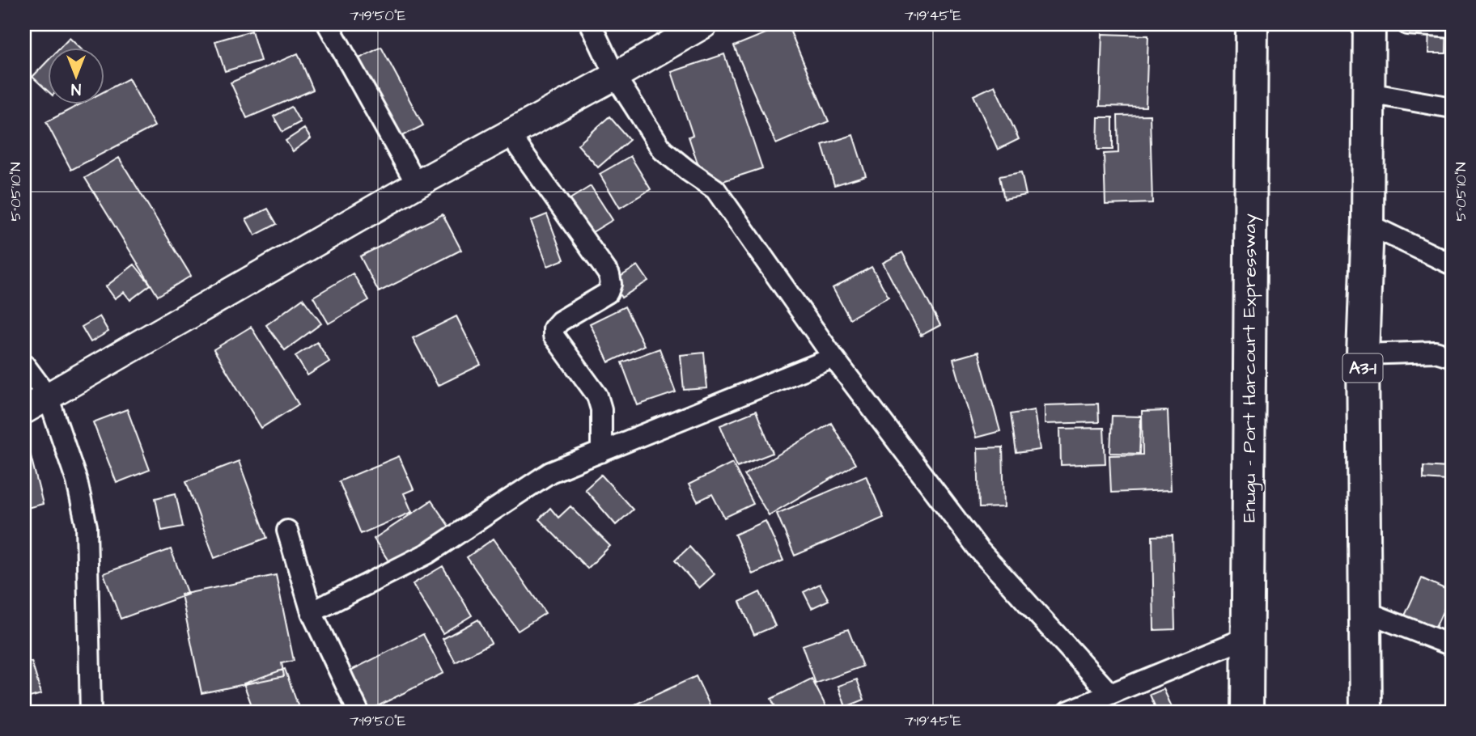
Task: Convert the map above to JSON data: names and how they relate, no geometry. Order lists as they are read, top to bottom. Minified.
{"streets":{"highway":["Enugu - Port Harcourt Expressway","A3-1"]},"north":"bottom","coordinates":["7°19'50\"E","7°19'45\"E","5°05'10\"N"]}
